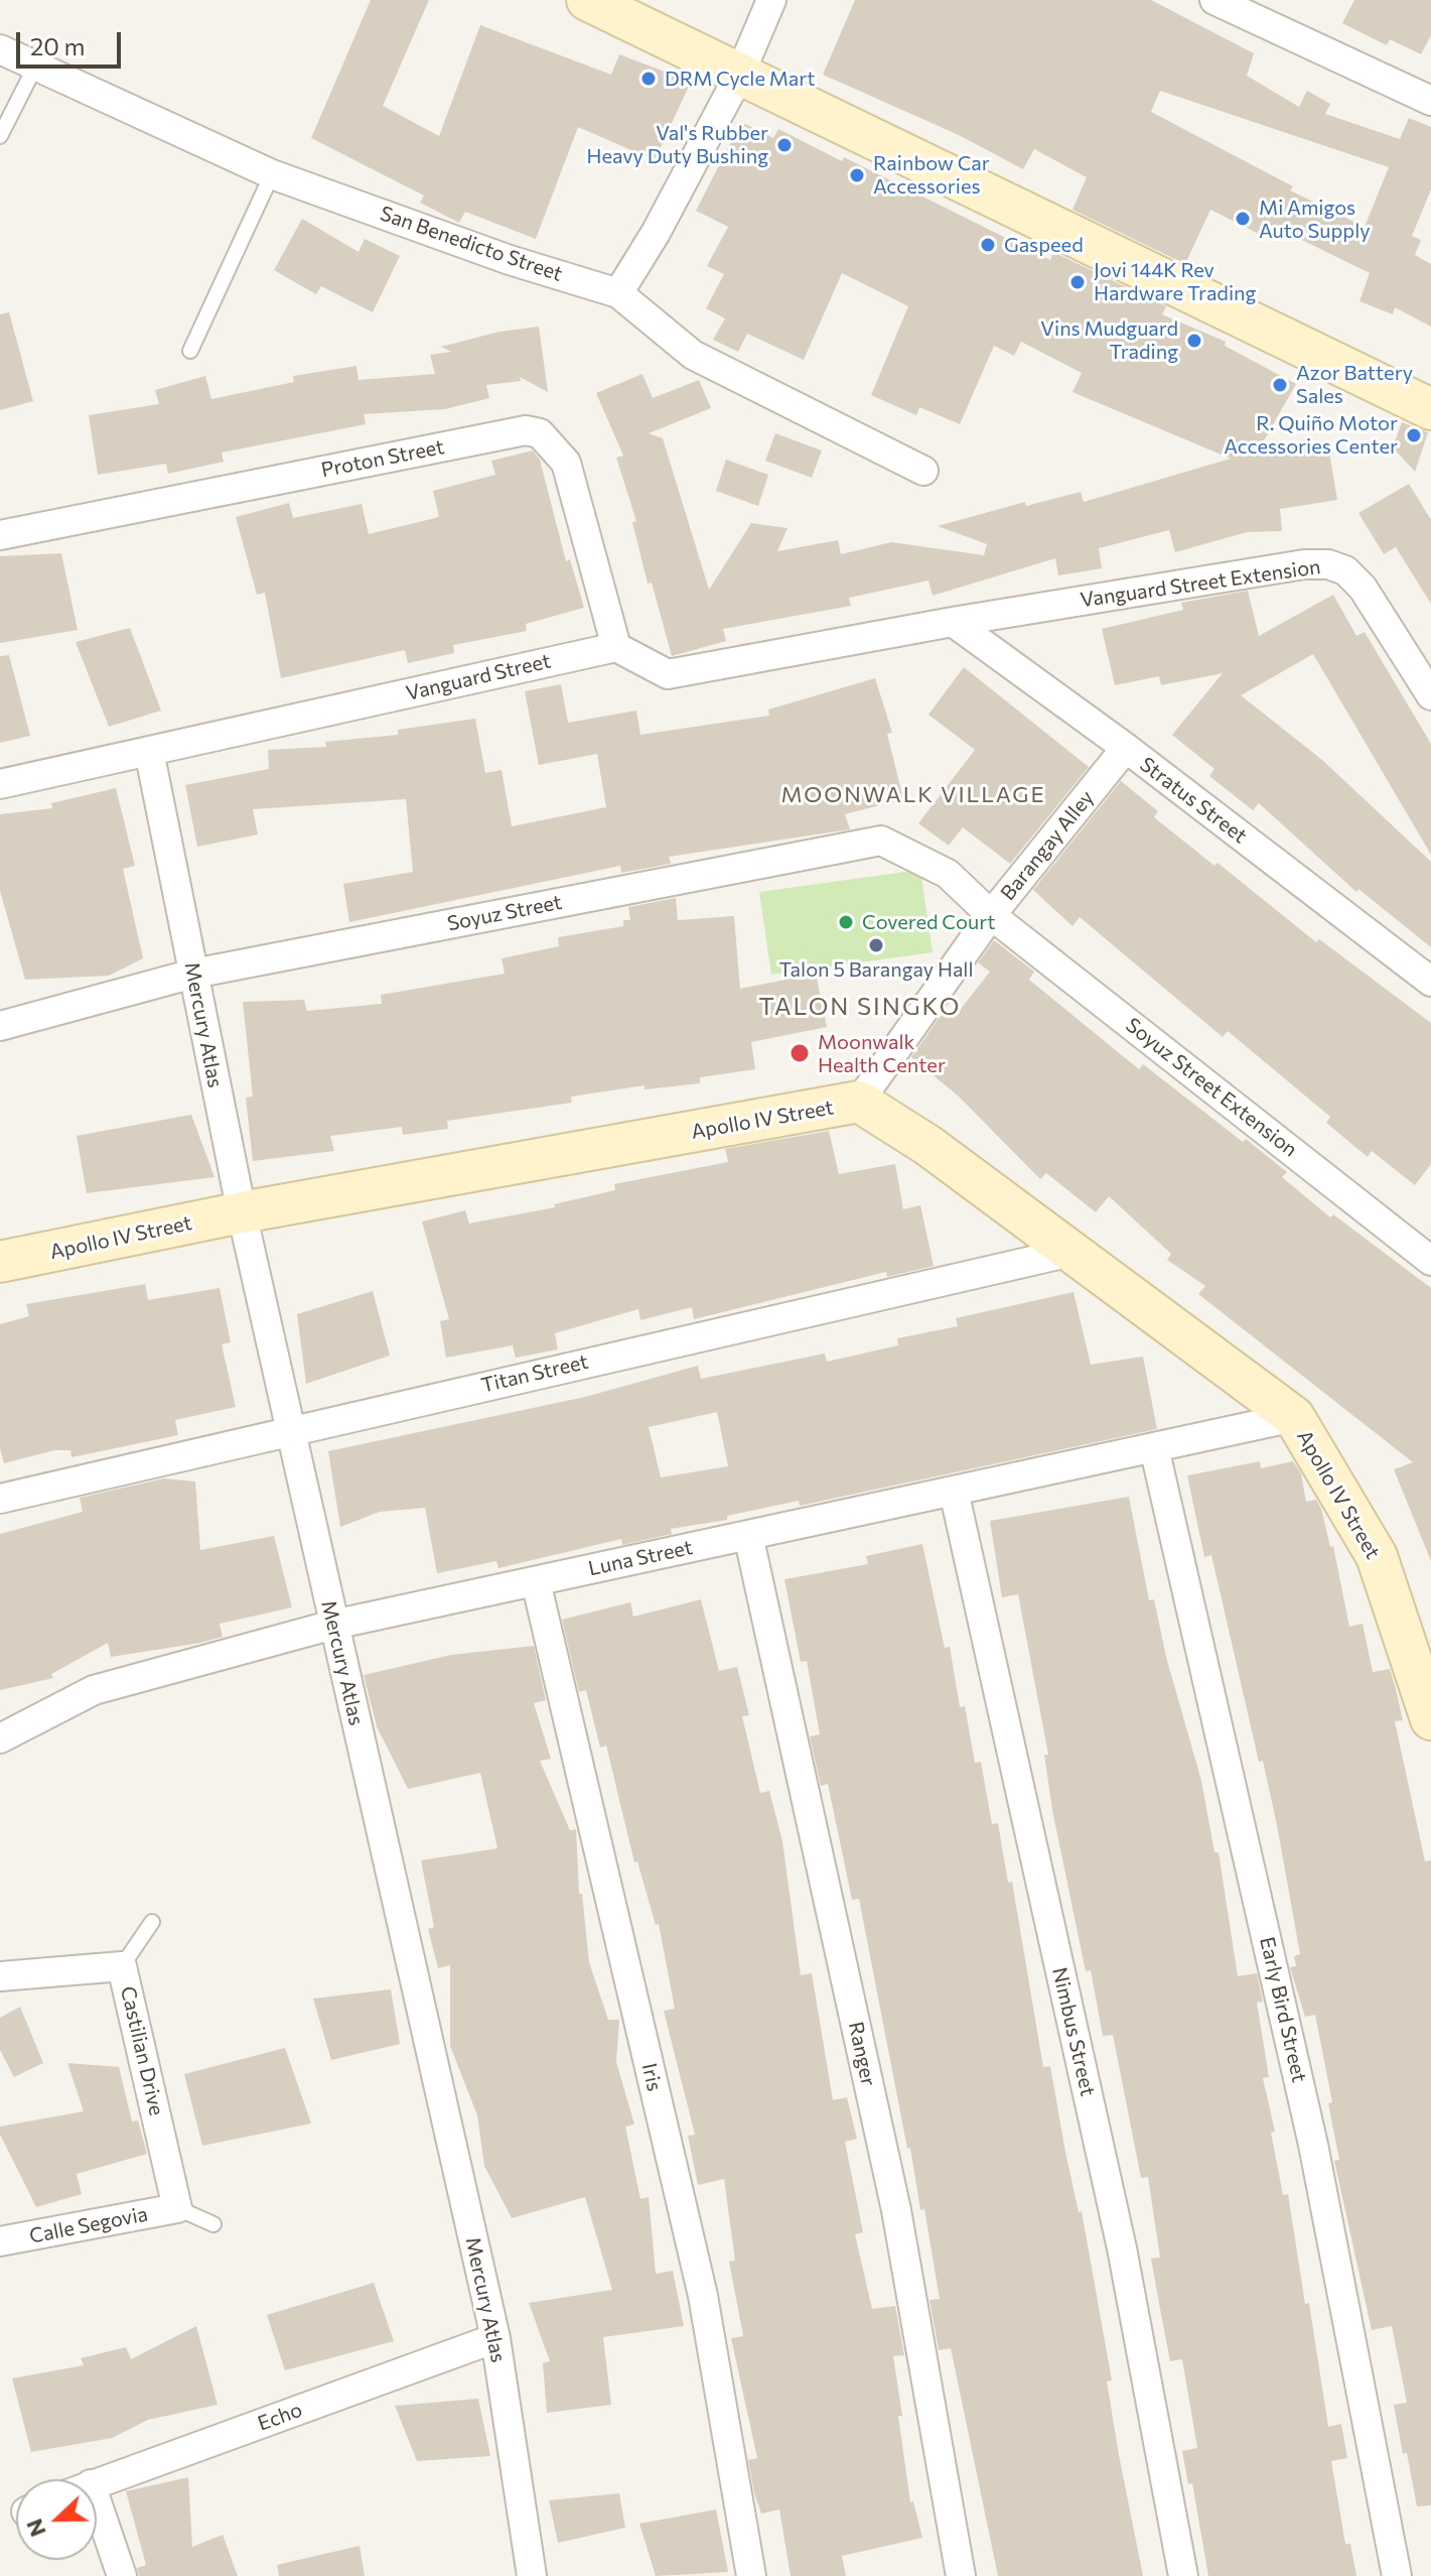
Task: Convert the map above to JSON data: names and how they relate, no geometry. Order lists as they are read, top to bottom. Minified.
{"streets":{"street":["San Benedicto Street","Proton Street","Vanguard Street Extension","Vanguard Street","Stratus Street","Barangay Alley","Soyuz Street","Mercury Atlas","Soyuz Street Extension","Apollo IV Street","Titan Street","Luna Street","Early Bird Street","Nimbus Street","Castilian Drive","Ranger","Iris","Calle Segovia","Echo"]},"crossings":[["Proton Street","Vanguard Street"],["Vanguard Street Extension","Stratus Street"],["Vanguard Street","Mercury Atlas"],["Stratus Street","Barangay Alley"],["Barangay Alley","Soyuz Street"],["Barangay Alley","Soyuz Street Extension"],["Barangay Alley","Apollo IV Street"],["Soyuz Street","Mercury Atlas"],["Soyuz Street","Soyuz Street Extension"],["Mercury Atlas","Apollo IV Street"],["Mercury Atlas","Titan Street"],["Mercury Atlas","Luna Street"],["Mercury Atlas","Echo"],["Apollo IV Street","Titan Street"],["Apollo IV Street","Luna Street"],["Luna Street","Early Bird Street"],["Luna Street","Nimbus Street"],["Luna Street","Ranger"],["Luna Street","Iris"],["Castilian Drive","Calle Segovia"]],"districts":["MOONWALK VILLAGE","TALON SINGKO"],"places":["DRM Cycle Mart","Val's Rubber Heavy Duty Bushing","Rainbow Car Accessories","Mi Amigos Auto Supply","Gaspeed","Jovi 144K Rev Hardware Trading","Vins Mudguard Trading","Azor Battery Sales","R. Quiño Motor Accessories Center","Covered Court","Talon 5 Barangay Hall","Moonwalk Health Center"],"scale_bar":"20 m","north":"left"}
